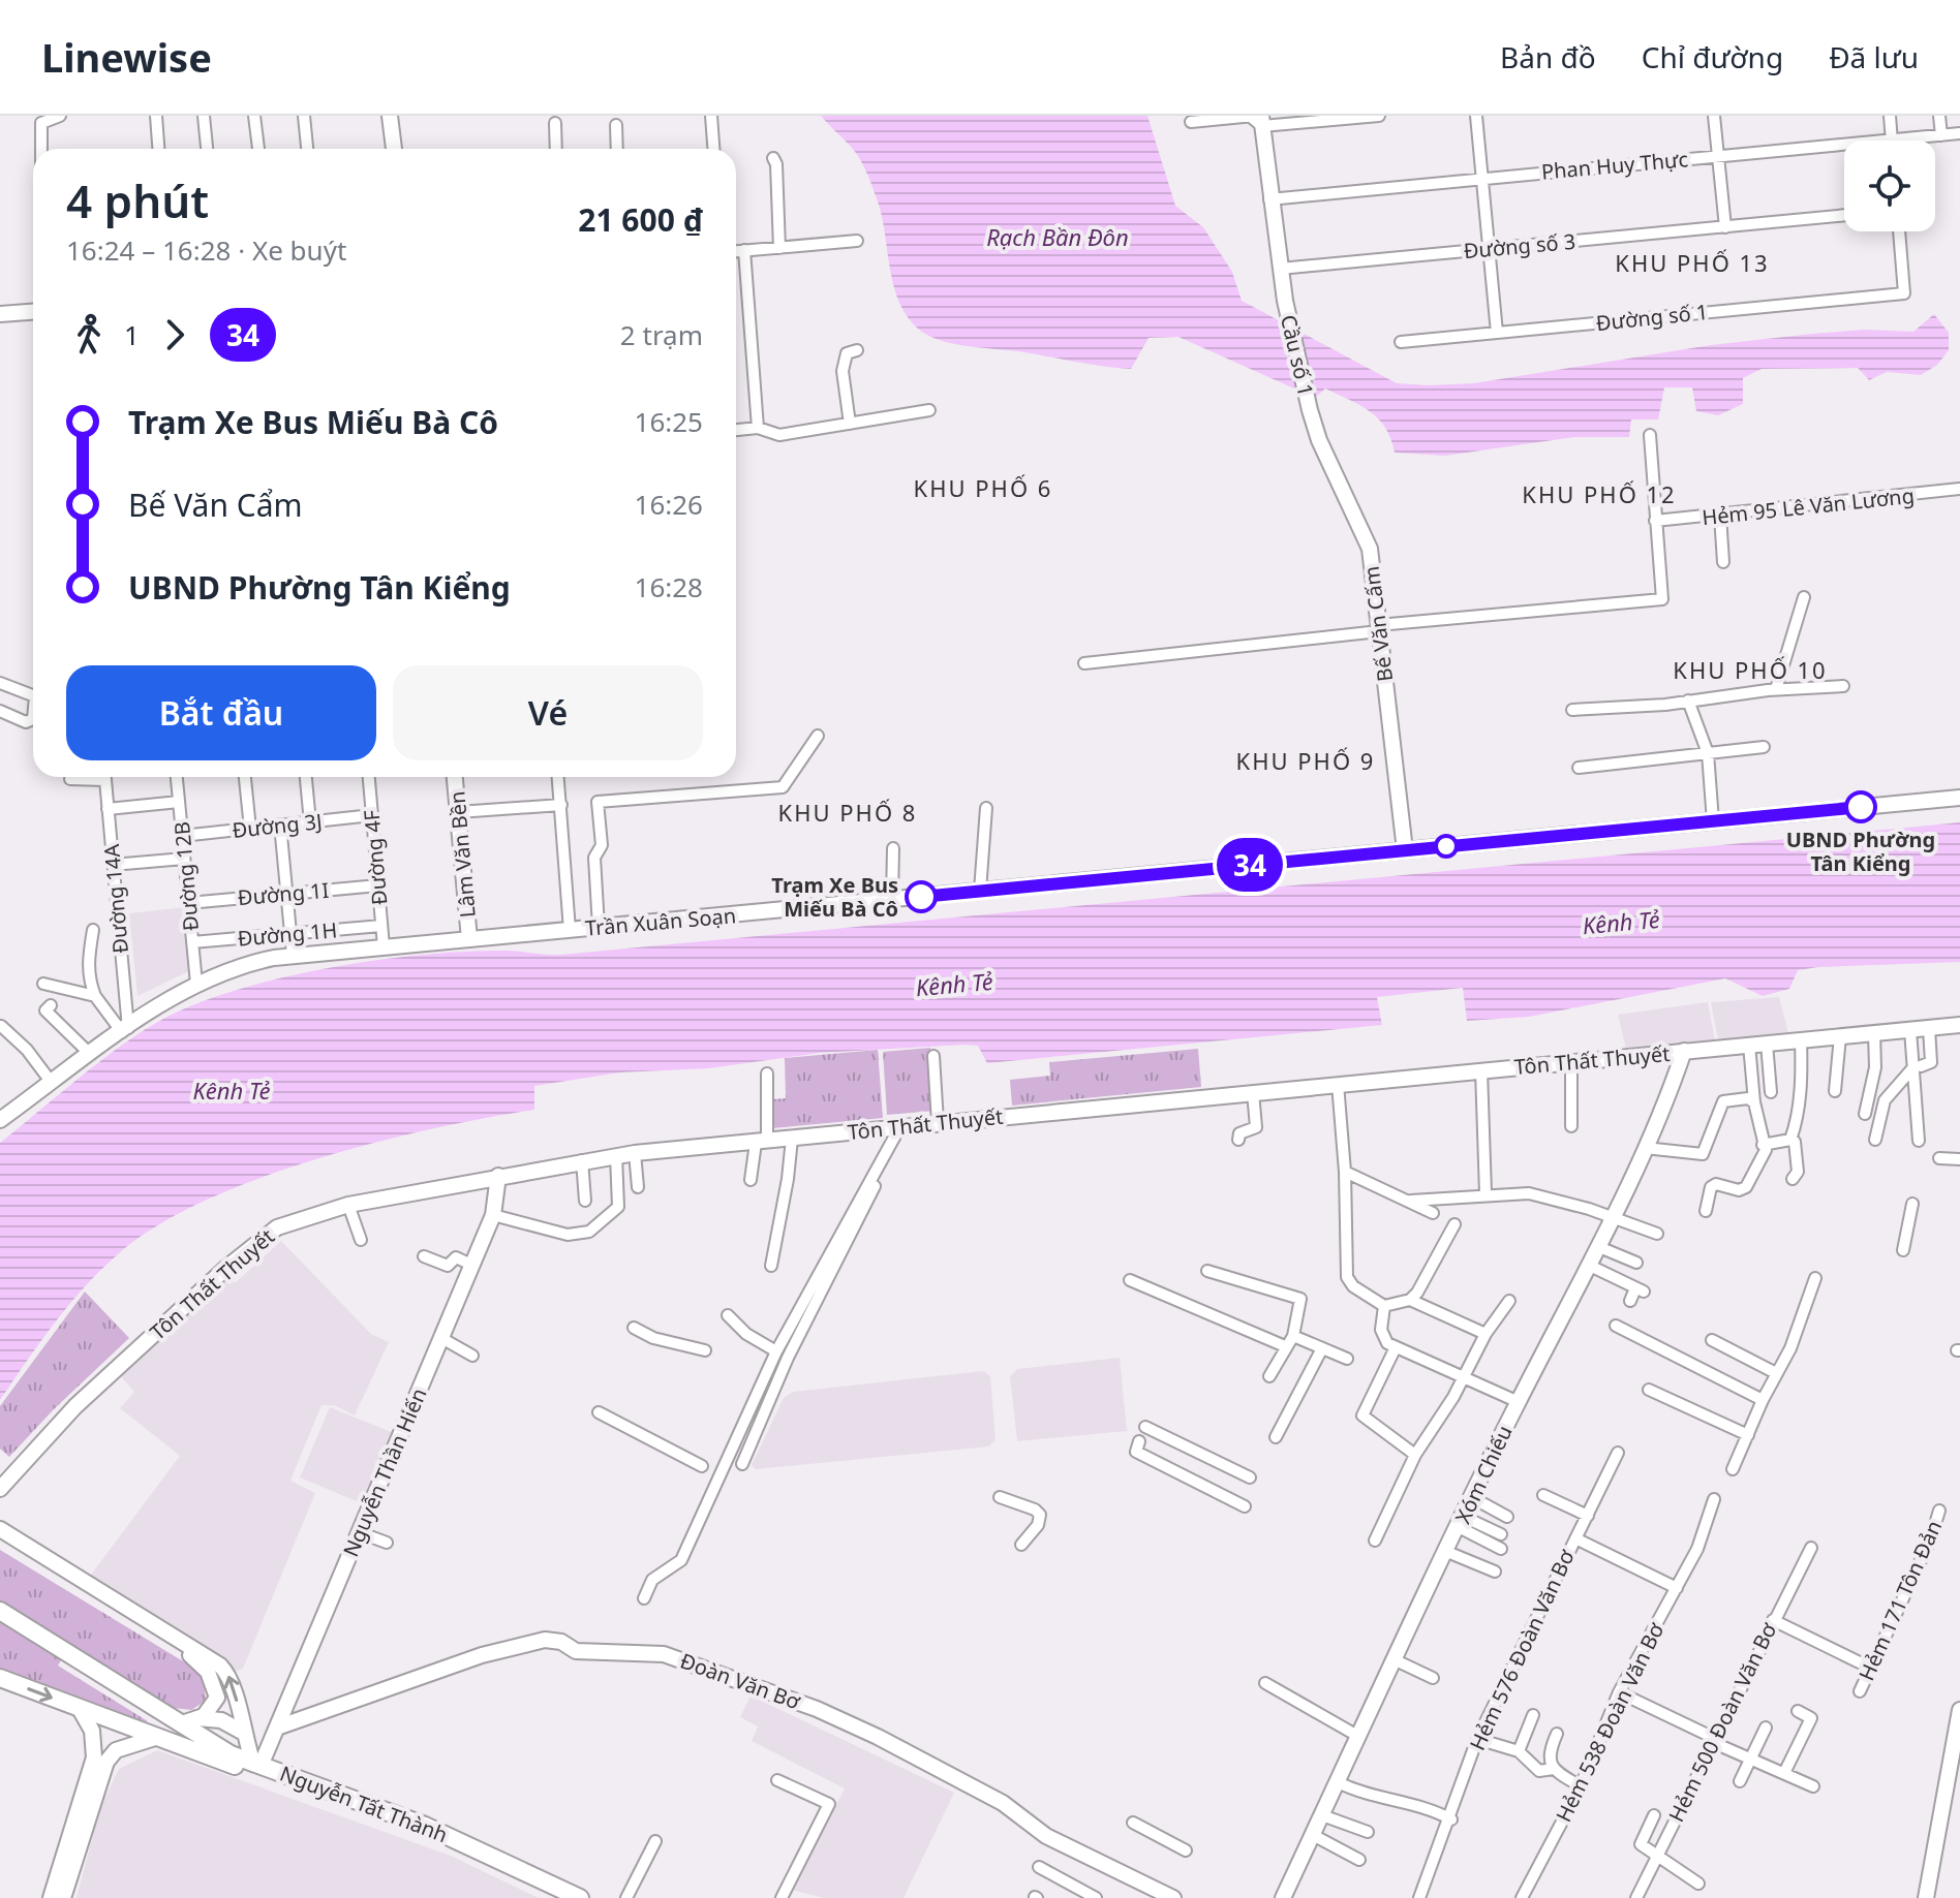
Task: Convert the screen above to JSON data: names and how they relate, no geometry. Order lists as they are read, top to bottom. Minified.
{"streets":{"main road":["Cầu số 1","Bế Văn Cấm","Lâm Văn Bền","Trần Xuân Soạn","Tôn Thất Thuyết","Nguyễn Thần Hiến","Xóm Chiếu","Đoàn Văn Bơ","Nguyễn Tất Thành"],"street":["Phan Huy Thực","Đường số 3","Đường số 1","Hẻm 95 Lê Văn Lương","Đường 3J","Đường 4F","Đường 12B","Đường 1I","Đường 14A","Đường 1H","Hẻm 171 Tôn Đản","Hẻm 576 Đoàn Văn Bơ","Hẻm 538 Đoàn Văn Bơ","Hẻm 500 Đoàn Văn Bơ"]},"crossings":[["Đường số 3","Cầu số 1"],["Cầu số 1","Bế Văn Cấm"],["Bế Văn Cấm","Trần Xuân Soạn"],["Đường 3J","Đường 4F"],["Đường 3J","Đường 12B"],["Lâm Văn Bền","Trần Xuân Soạn"],["Đường 4F","Đường 1I"],["Đường 4F","Trần Xuân Soạn"],["Đường 4F","Đường 1H"],["Đường 12B","Đường 1I"],["Đường 12B","Trần Xuân Soạn"],["Đường 12B","Đường 1H"],["Đường 14A","Trần Xuân Soạn"],["Tôn Thất Thuyết","Nguyễn Thần Hiến"],["Tôn Thất Thuyết","Xóm Chiếu"],["Nguyễn Thần Hiến","Đoàn Văn Bơ"],["Nguyễn Thần Hiến","Nguyễn Tất Thành"]],"districts":["KHU PHỐ 13","KHU PHỐ 6","KHU PHỐ 12","KHU PHỐ 10","KHU PHỐ 9","KHU PHỐ 8"],"water":["Rạch Bần Đôn","Kênh Tẻ"],"places":["UBND Phường Tân Kiểng","Trạm Xe Bus Miếu Bà Cô"],"lines":["bus line 34"],"page":{"header":"Linewise","nav":["Bản đồ","Chỉ đường","Đã lưu"],"on_map":"34","heading":["4 phút","16:24 – 16:28 · Xe buýt","21 600 ₫"],"legs":["1","34","2 trạm"],"list":[{"name":"Trạm Xe Bus Miếu Bà Cô","value":"16:25"},{"name":"Bế Văn Cẩm","value":"16:26"},{"name":"UBND Phường Tân Kiểng","value":"16:28"}],"buttons":["Bắt đầu","Vé"]}}
